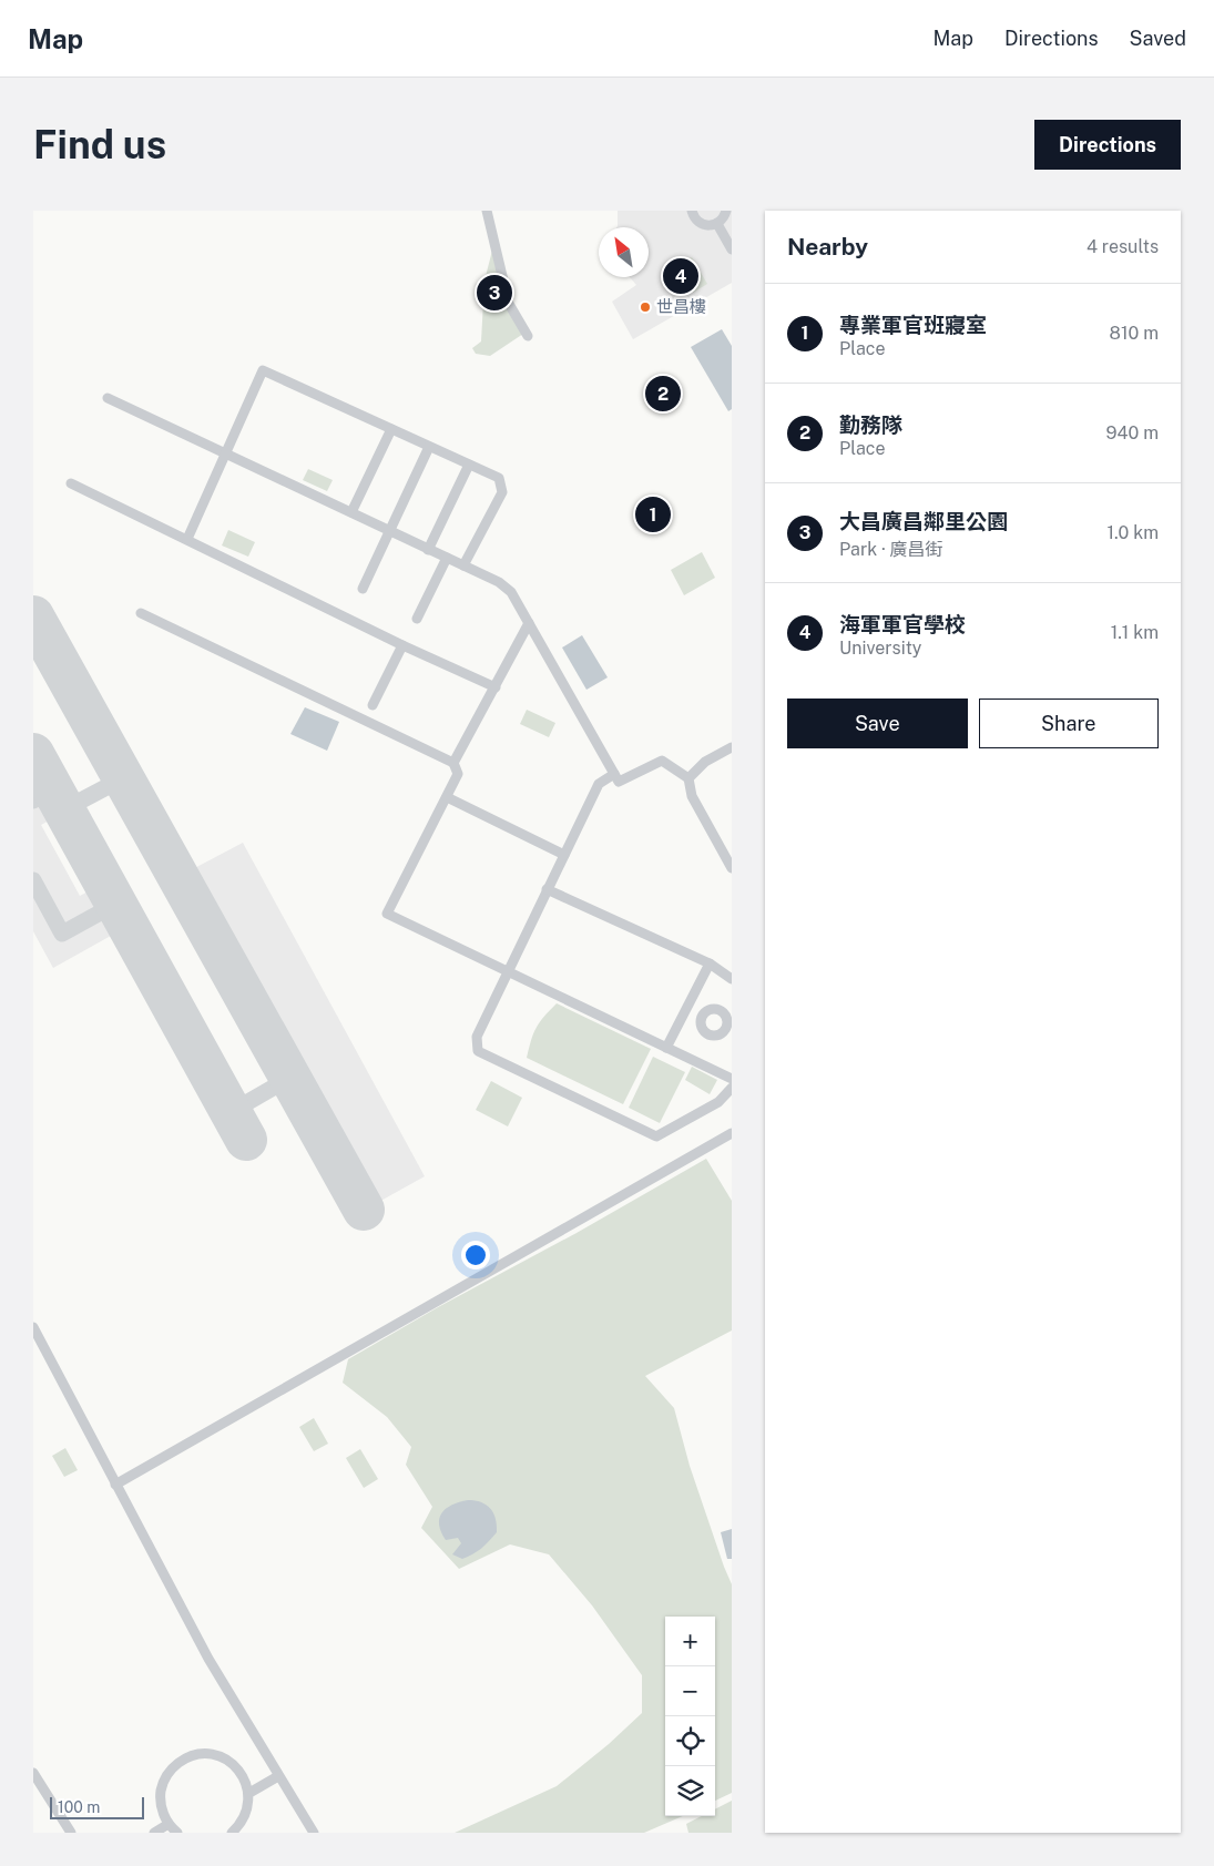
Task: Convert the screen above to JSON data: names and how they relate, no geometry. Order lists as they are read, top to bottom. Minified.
{"places":["世昌樓"],"scale_bar":"100 m","north":"top left","page":{"header":"Map","nav":["Map","Directions","Saved"],"buttons":["Directions",["Save","Share"]],"title":"Find us","heading":["Nearby","4 results"],"pins":["4","3","2","1"],"list":[{"mark":"1","name":"專業軍官班寢室","note":"Place","value":"810 m"},{"mark":"2","name":"勤務隊","note":"Place","value":"940 m"},{"mark":"3","name":"大昌廣昌鄰里公園","note":"Park · 廣昌街","value":"1.0 km"},{"mark":"4","name":"海軍軍官學校","note":"University","value":"1.1 km"}],"map_buttons":["+","−"],"scale":"100 m"}}
